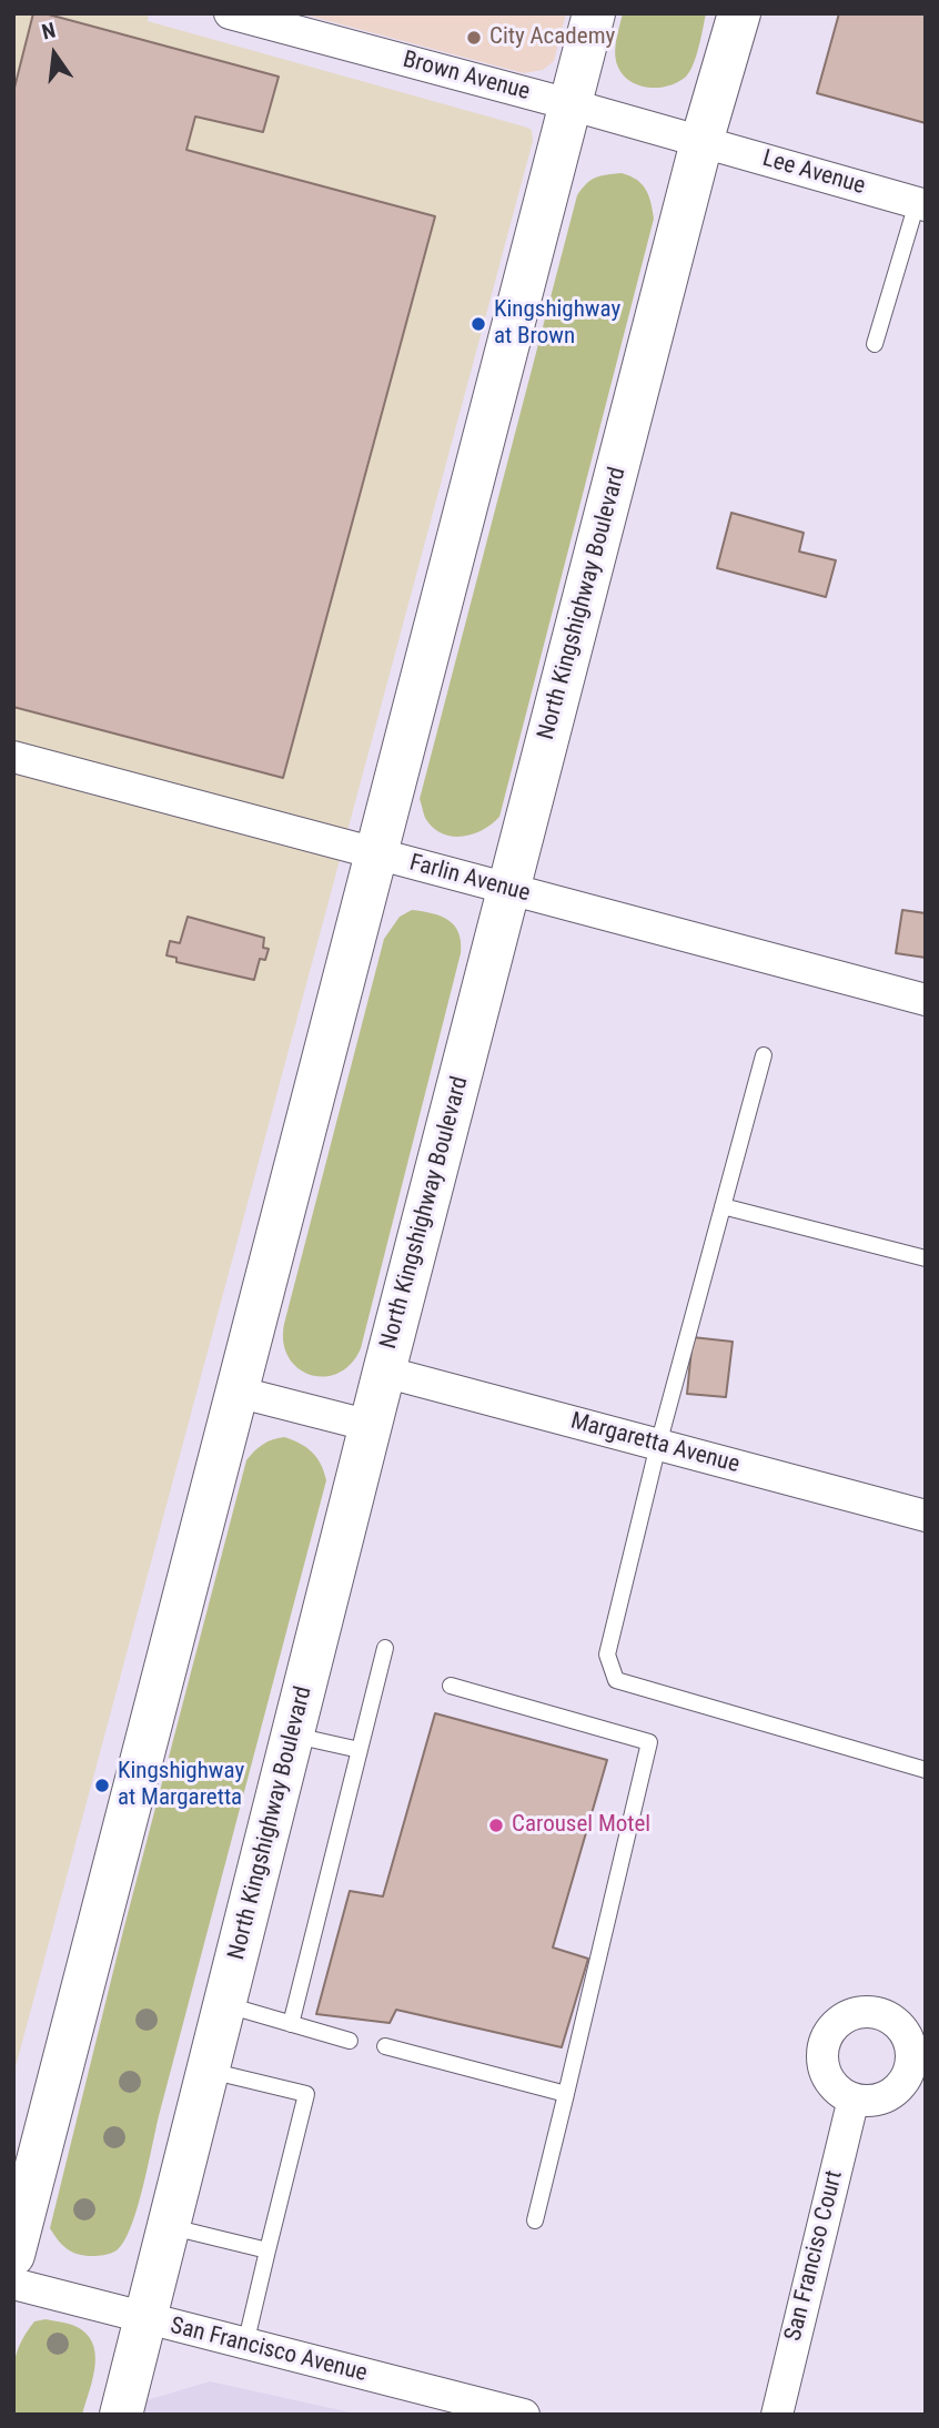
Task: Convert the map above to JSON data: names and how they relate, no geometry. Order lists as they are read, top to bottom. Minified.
{"streets":{"main road":["North Kingshighway Boulevard"],"street":["Brown Avenue","Lee Avenue","Farlin Avenue","Margaretta Avenue","San Franciso Court","San Francisco Avenue"]},"crossings":[["Brown Avenue","Lee Avenue"],["Brown Avenue","North Kingshighway Boulevard"],["Lee Avenue","North Kingshighway Boulevard"],["North Kingshighway Boulevard","Farlin Avenue"],["North Kingshighway Boulevard","Margaretta Avenue"],["North Kingshighway Boulevard","San Francisco Avenue"]],"places":["City Academy","Kingshighway at Brown","Kingshighway at Margaretta","Carousel Motel"],"north":"top"}
